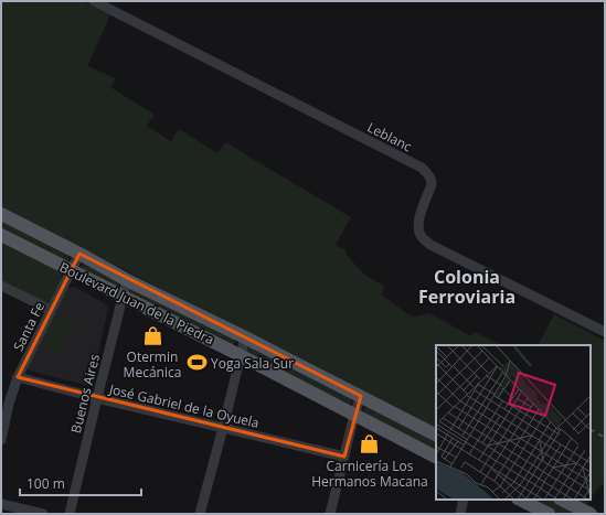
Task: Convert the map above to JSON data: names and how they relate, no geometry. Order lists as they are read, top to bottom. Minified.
{"streets":{"main road":["Boulevard Juan de la Piedra"],"street":["Leblanc","Santa Fe","Buenos Aires","José Gabriel de la Oyuela"]},"crossings":[["Boulevard Juan de la Piedra","Santa Fe"],["Boulevard Juan de la Piedra","Buenos Aires"],["Santa Fe","José Gabriel de la Oyuela"],["Buenos Aires","José Gabriel de la Oyuela"]],"districts":["Colonia Ferroviaria"],"places":{"shop":["Otermin Mecánica","Carnicería Los Hermanos Macana"],"sports":["Yoga Sala Sur"]},"scale_bar":"100 m"}
